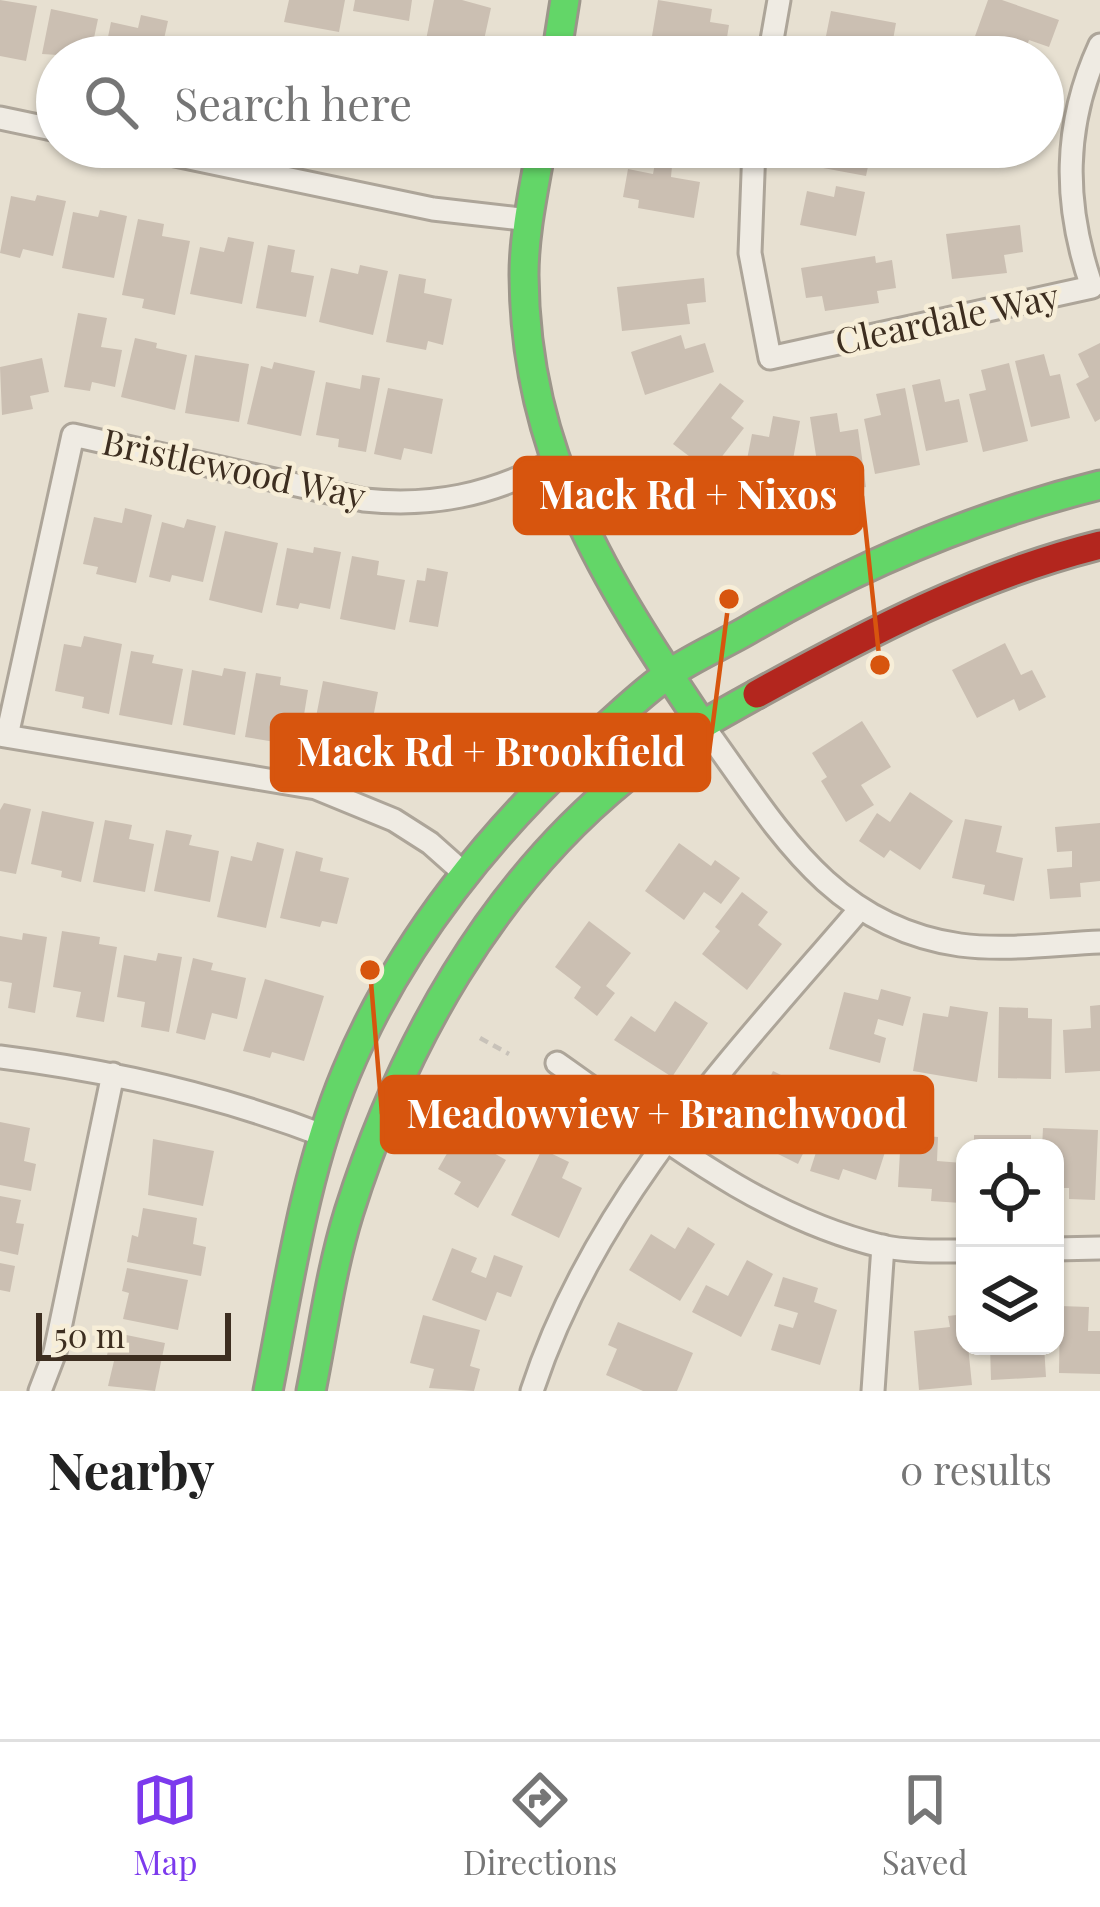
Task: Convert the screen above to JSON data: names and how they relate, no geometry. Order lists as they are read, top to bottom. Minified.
{"streets":{"street":["Cleardale Way","Bristlewood Way"]},"places":["Mack Rd + Brookfield","Mack Rd + Nixos","Meadowview + Branchwood"],"scale_bar":"50 m","page":{"search":"Search here","scale":"50 m","heading":["Nearby","0 results"],"nav":["Map","Directions","Saved"]}}
